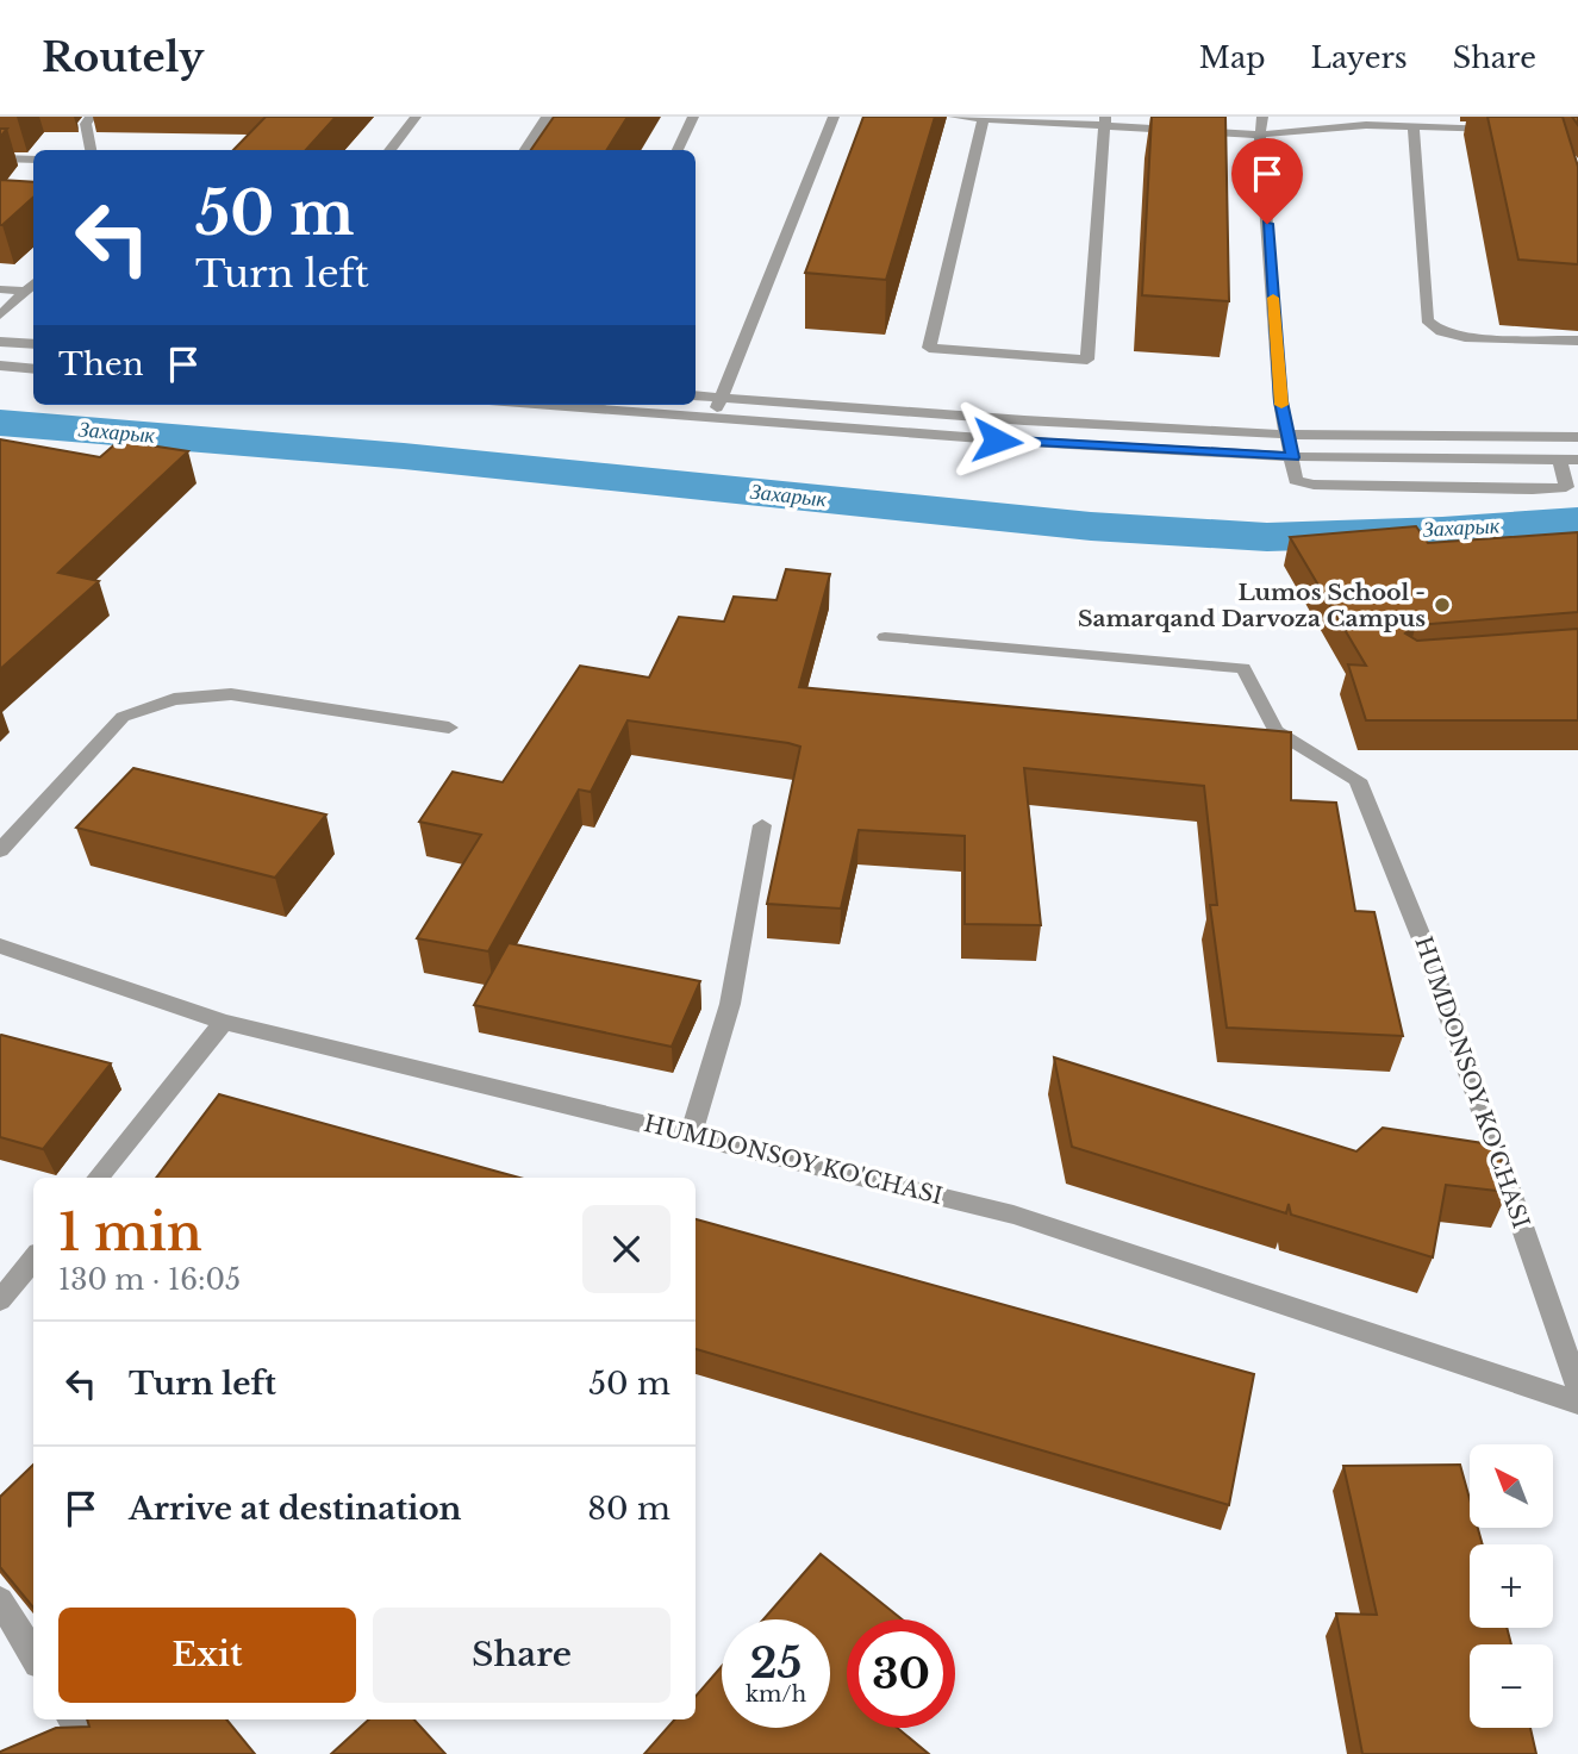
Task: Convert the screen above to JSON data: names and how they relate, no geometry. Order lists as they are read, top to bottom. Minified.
{"streets":{"street":["HUMDONSOY KO'CHASI"]},"water":["Захарык"],"places":["Lumos School - Samarqand Darvoza Campus"],"north":"top left","page":{"header":"Routely","nav":["Map","Layers","Share"],"turn":["50 m","Turn left"],"then":"Then","heading":["1 min","130 m · 16:05"],"list":[{"name":"Turn left","value":"50 m"},{"name":"Arrive at destination","value":"80 m"}],"map_buttons":["+","−"],"buttons":["Exit","Share"],"speed":"25 km/h","limit":"30"}}
